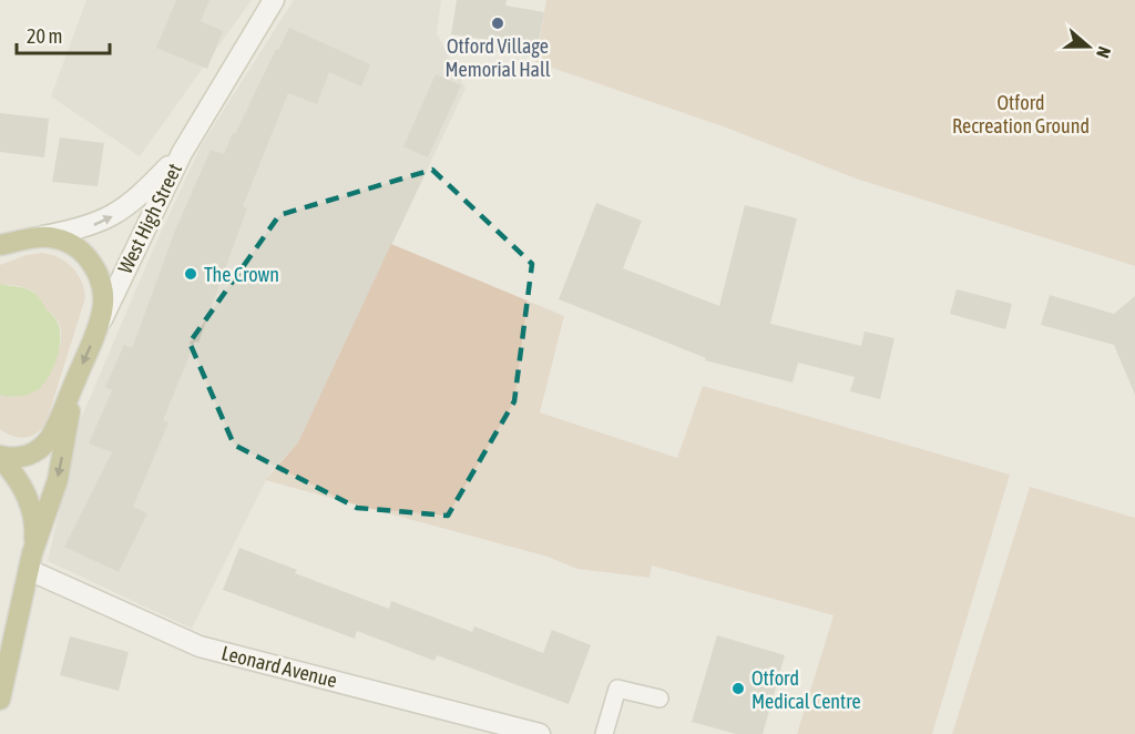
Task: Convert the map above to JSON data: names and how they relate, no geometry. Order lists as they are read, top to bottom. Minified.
{"streets":{"street":["West High Street","Leonard Avenue"]},"one_way":["West High Street"],"parks":["Otford Recreation Ground"],"places":["Otford Village Memorial Hall","The Crown","Otford Medical Centre"],"scale_bar":"20 m","north":"right"}
